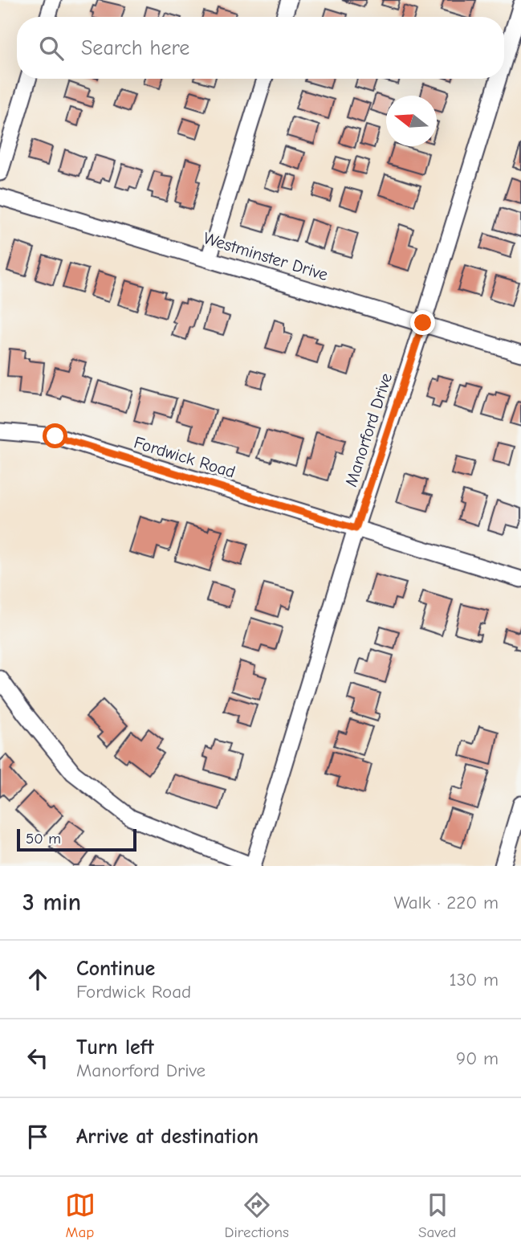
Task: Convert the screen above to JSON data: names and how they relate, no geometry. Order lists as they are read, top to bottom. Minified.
{"streets":{"street":["Westminster Drive","Manorford Drive","Fordwick Road"]},"crossings":[["Westminster Drive","Manorford Drive"],["Manorford Drive","Fordwick Road"]],"scale_bar":"50 m","north":"left","page":{"search":"Search here","scale":"50 m","heading":["3 min","Walk · 220 m"],"list":[["Continue","Fordwick Road","130 m"],["Turn left","Manorford Drive","90 m"],"Arrive at destination"],"nav":["Map","Directions","Saved"]}}
